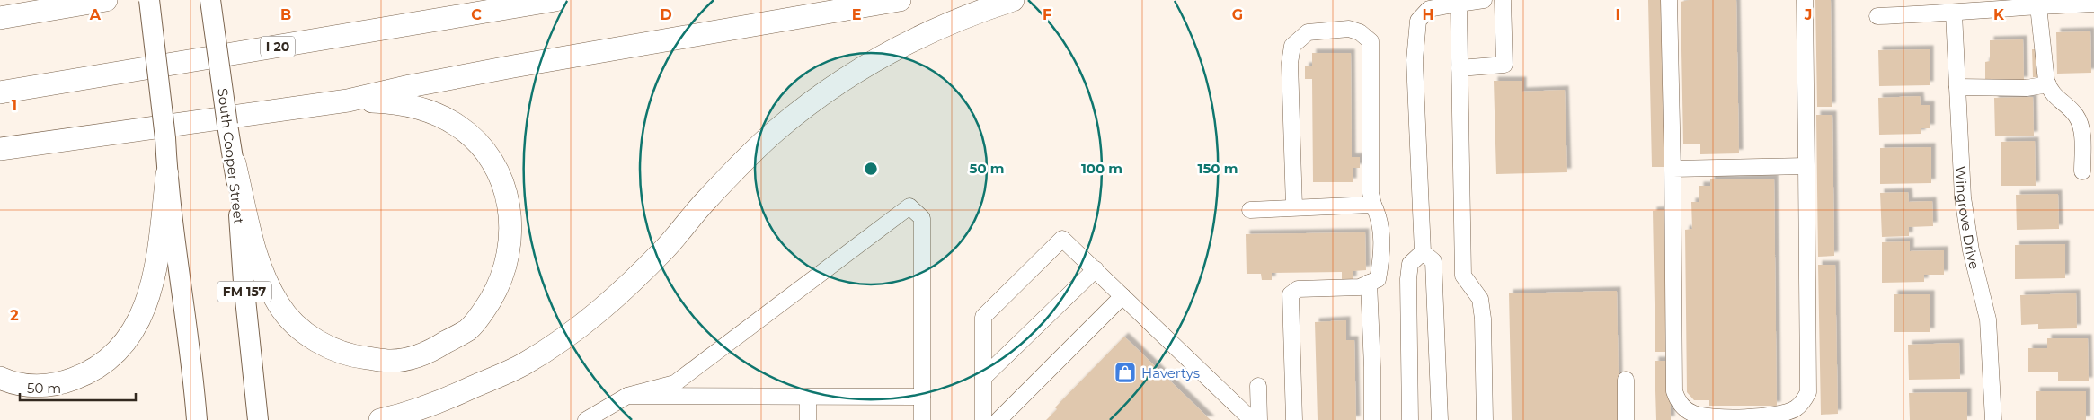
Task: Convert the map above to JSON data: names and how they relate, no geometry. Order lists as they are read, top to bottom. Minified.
{"streets":{"highway":["I 20"],"main road":["South Cooper Street","FM 157"],"street":["Wingrove Drive"]},"places":{"shop":["Havertys"]},"scale_bar":"50 m","grid":{"columns":["A","B","C","D","E","F","G","H","I","J","K"],"rows":["1","2"]},"rings":["50 m","100 m","150 m"]}
